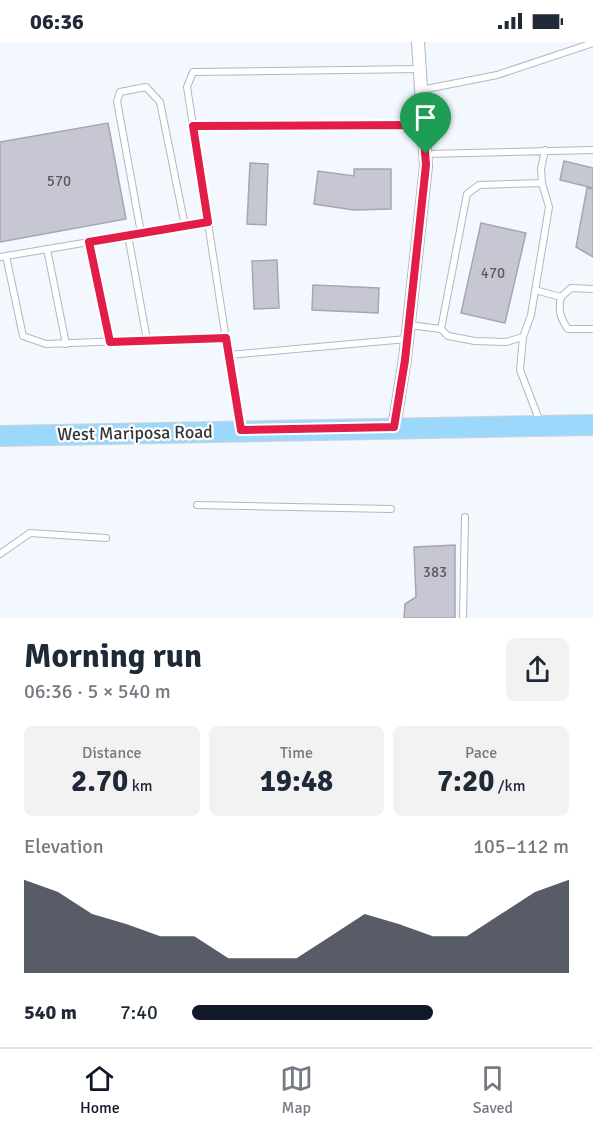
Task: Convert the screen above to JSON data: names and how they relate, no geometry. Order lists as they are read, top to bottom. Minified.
{"streets":{"main road":["West Mariposa Road"]},"house_numbers":["570","470","383"],"page":{"status":"06:36","heading":["Morning run","06:36 · 5 × 540 m"],"stats":[["Distance","2.70 km"],["Time","19:48"],["Pace","7:20 /km"]],"chart":["Elevation","105–112 m"],"list":[{"name":"540 m","note":"7:40"}],"tabs":["Home","Map","Saved"]}}
